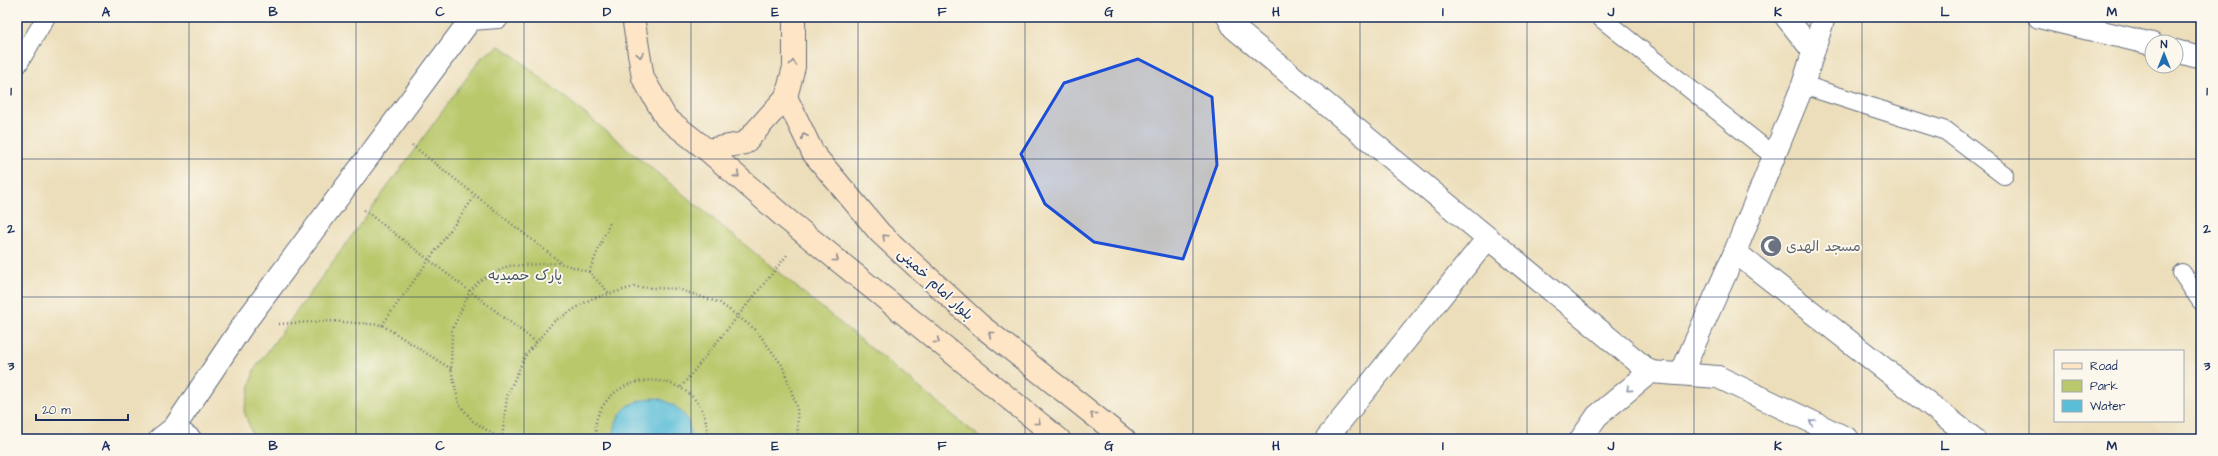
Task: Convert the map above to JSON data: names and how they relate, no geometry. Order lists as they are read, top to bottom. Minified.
{"streets":{"main road":["بلوار امام خمینی"]},"parks":["پارک حمیدیه"],"places":{"mosque":["مسجد الهدی"]},"legend":["Road","Park","Water"],"scale_bar":"20 m","north":"top","grid":{"columns":["A","B","C","D","E","F","G","H","I","J","K","L","M"],"rows":["1","2","3"]}}
